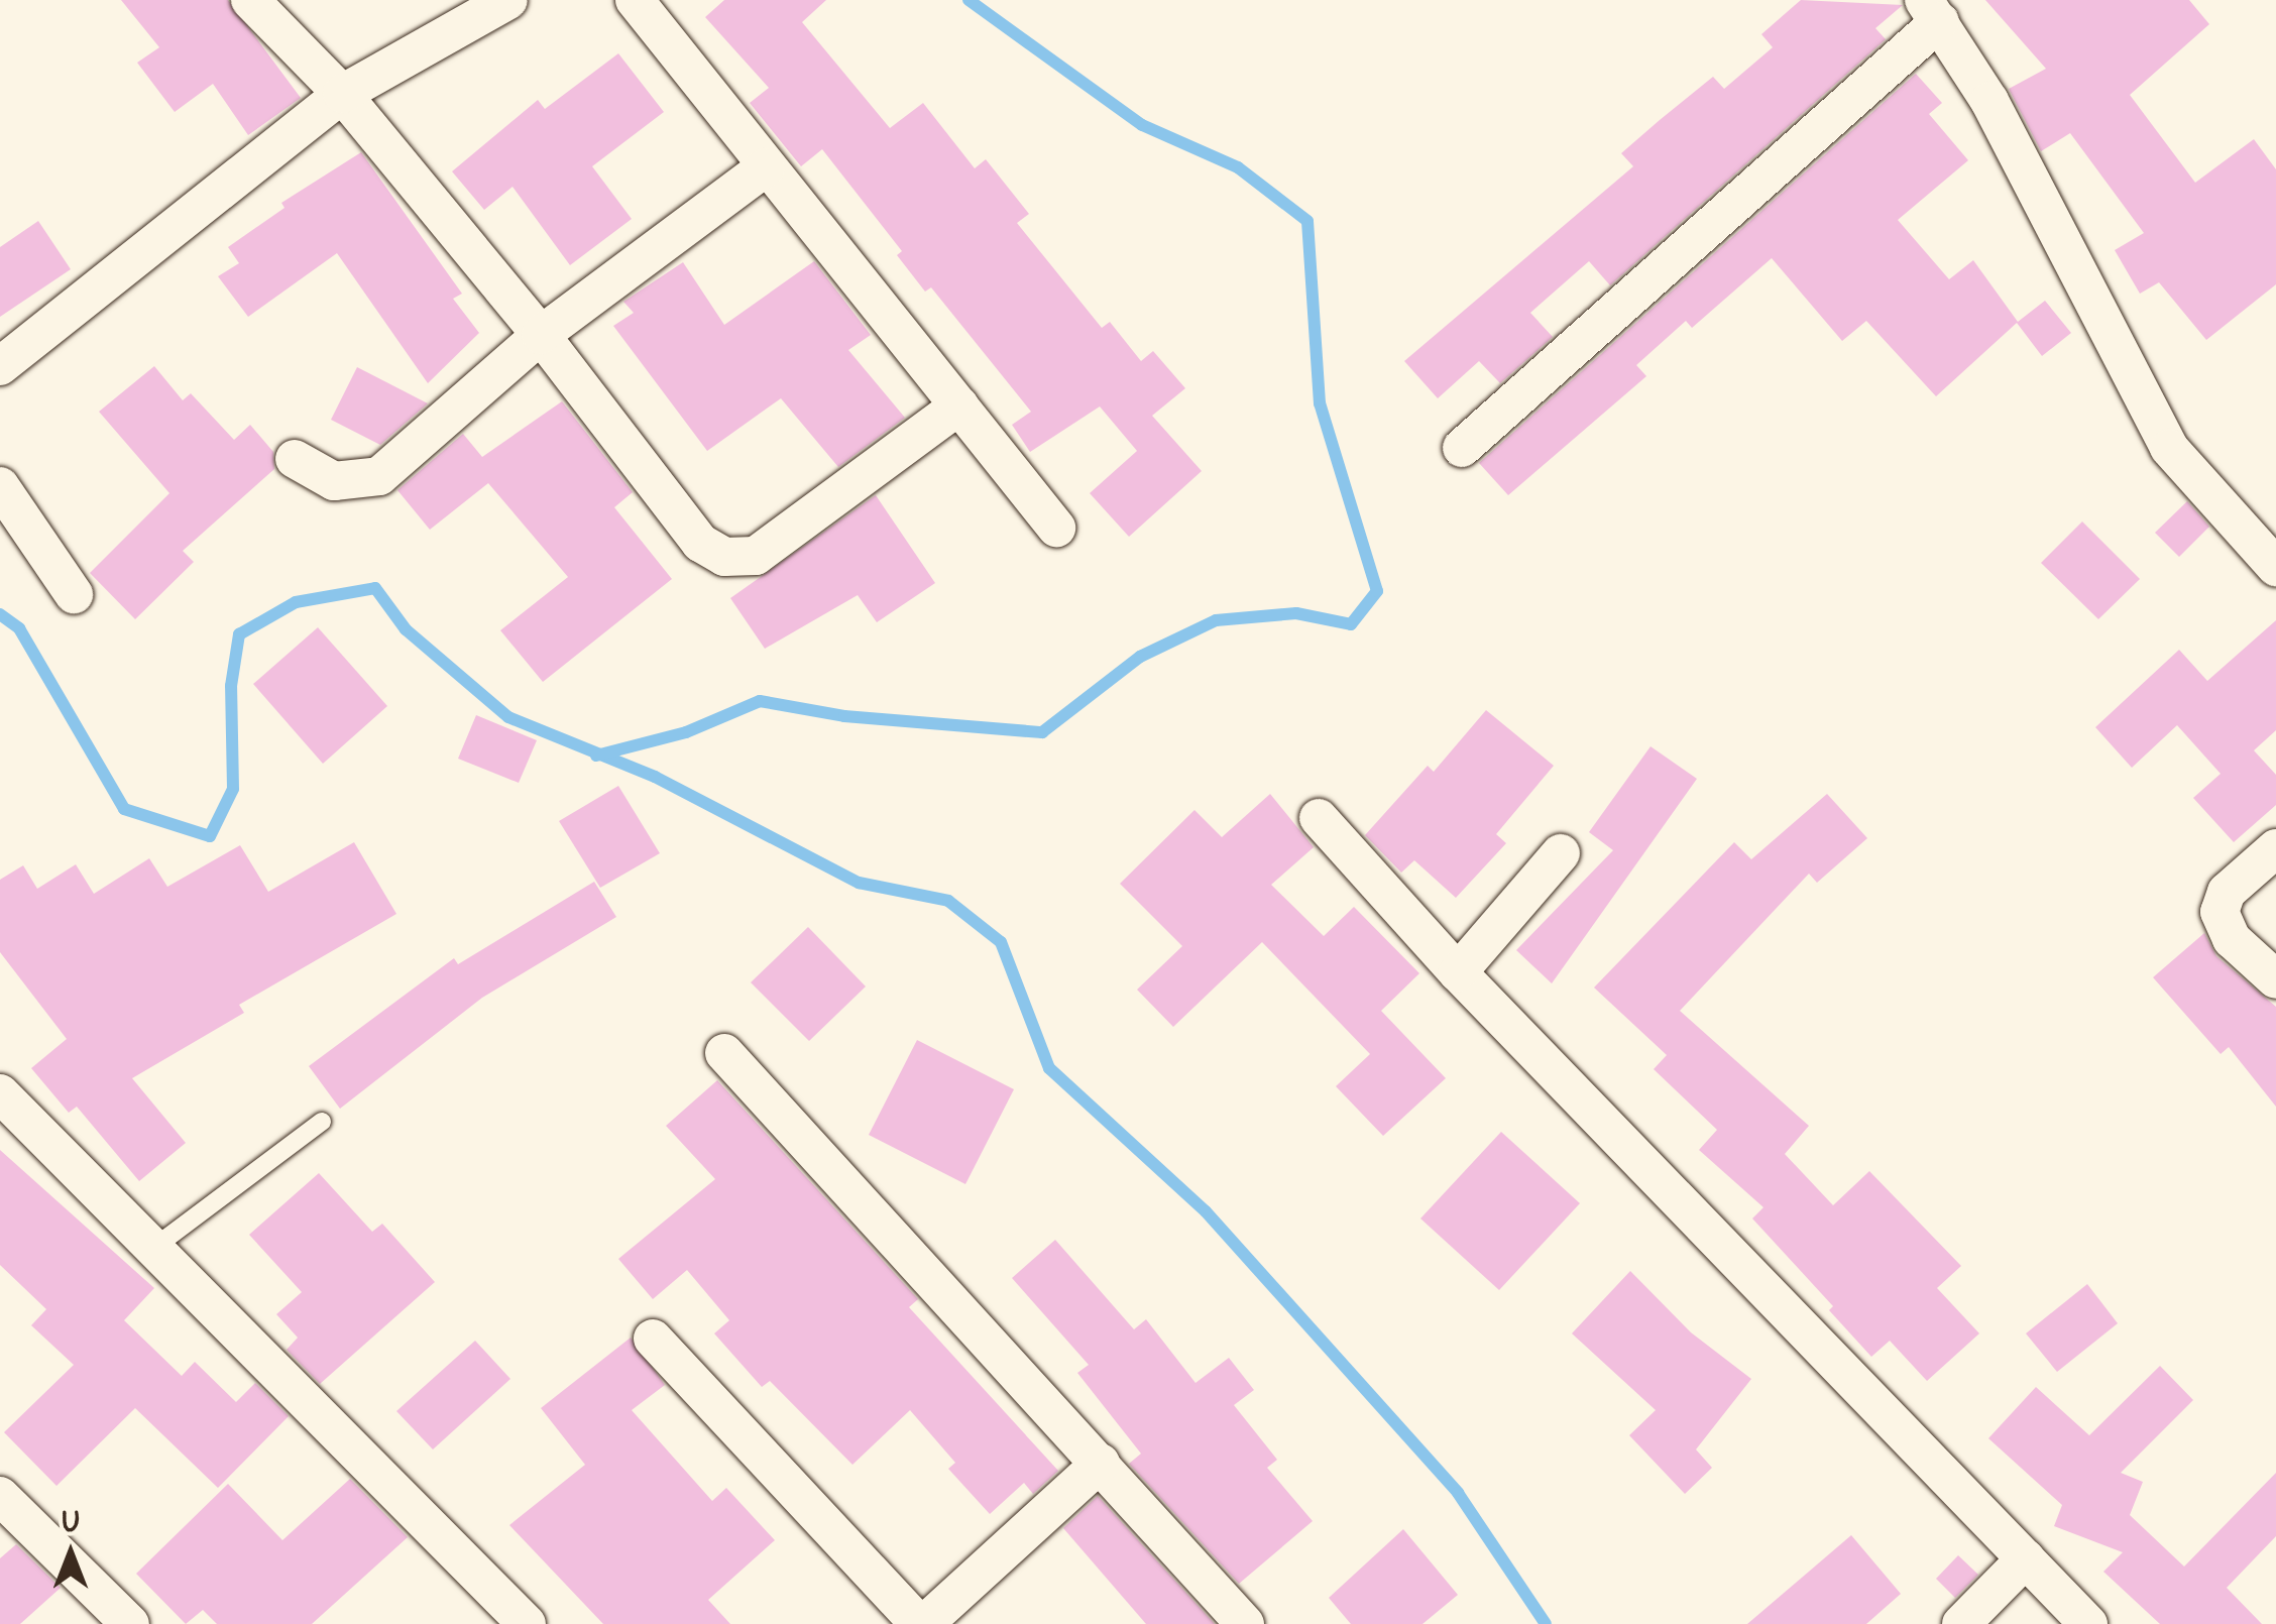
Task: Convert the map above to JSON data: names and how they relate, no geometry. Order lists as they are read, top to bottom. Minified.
{"north":"top"}
